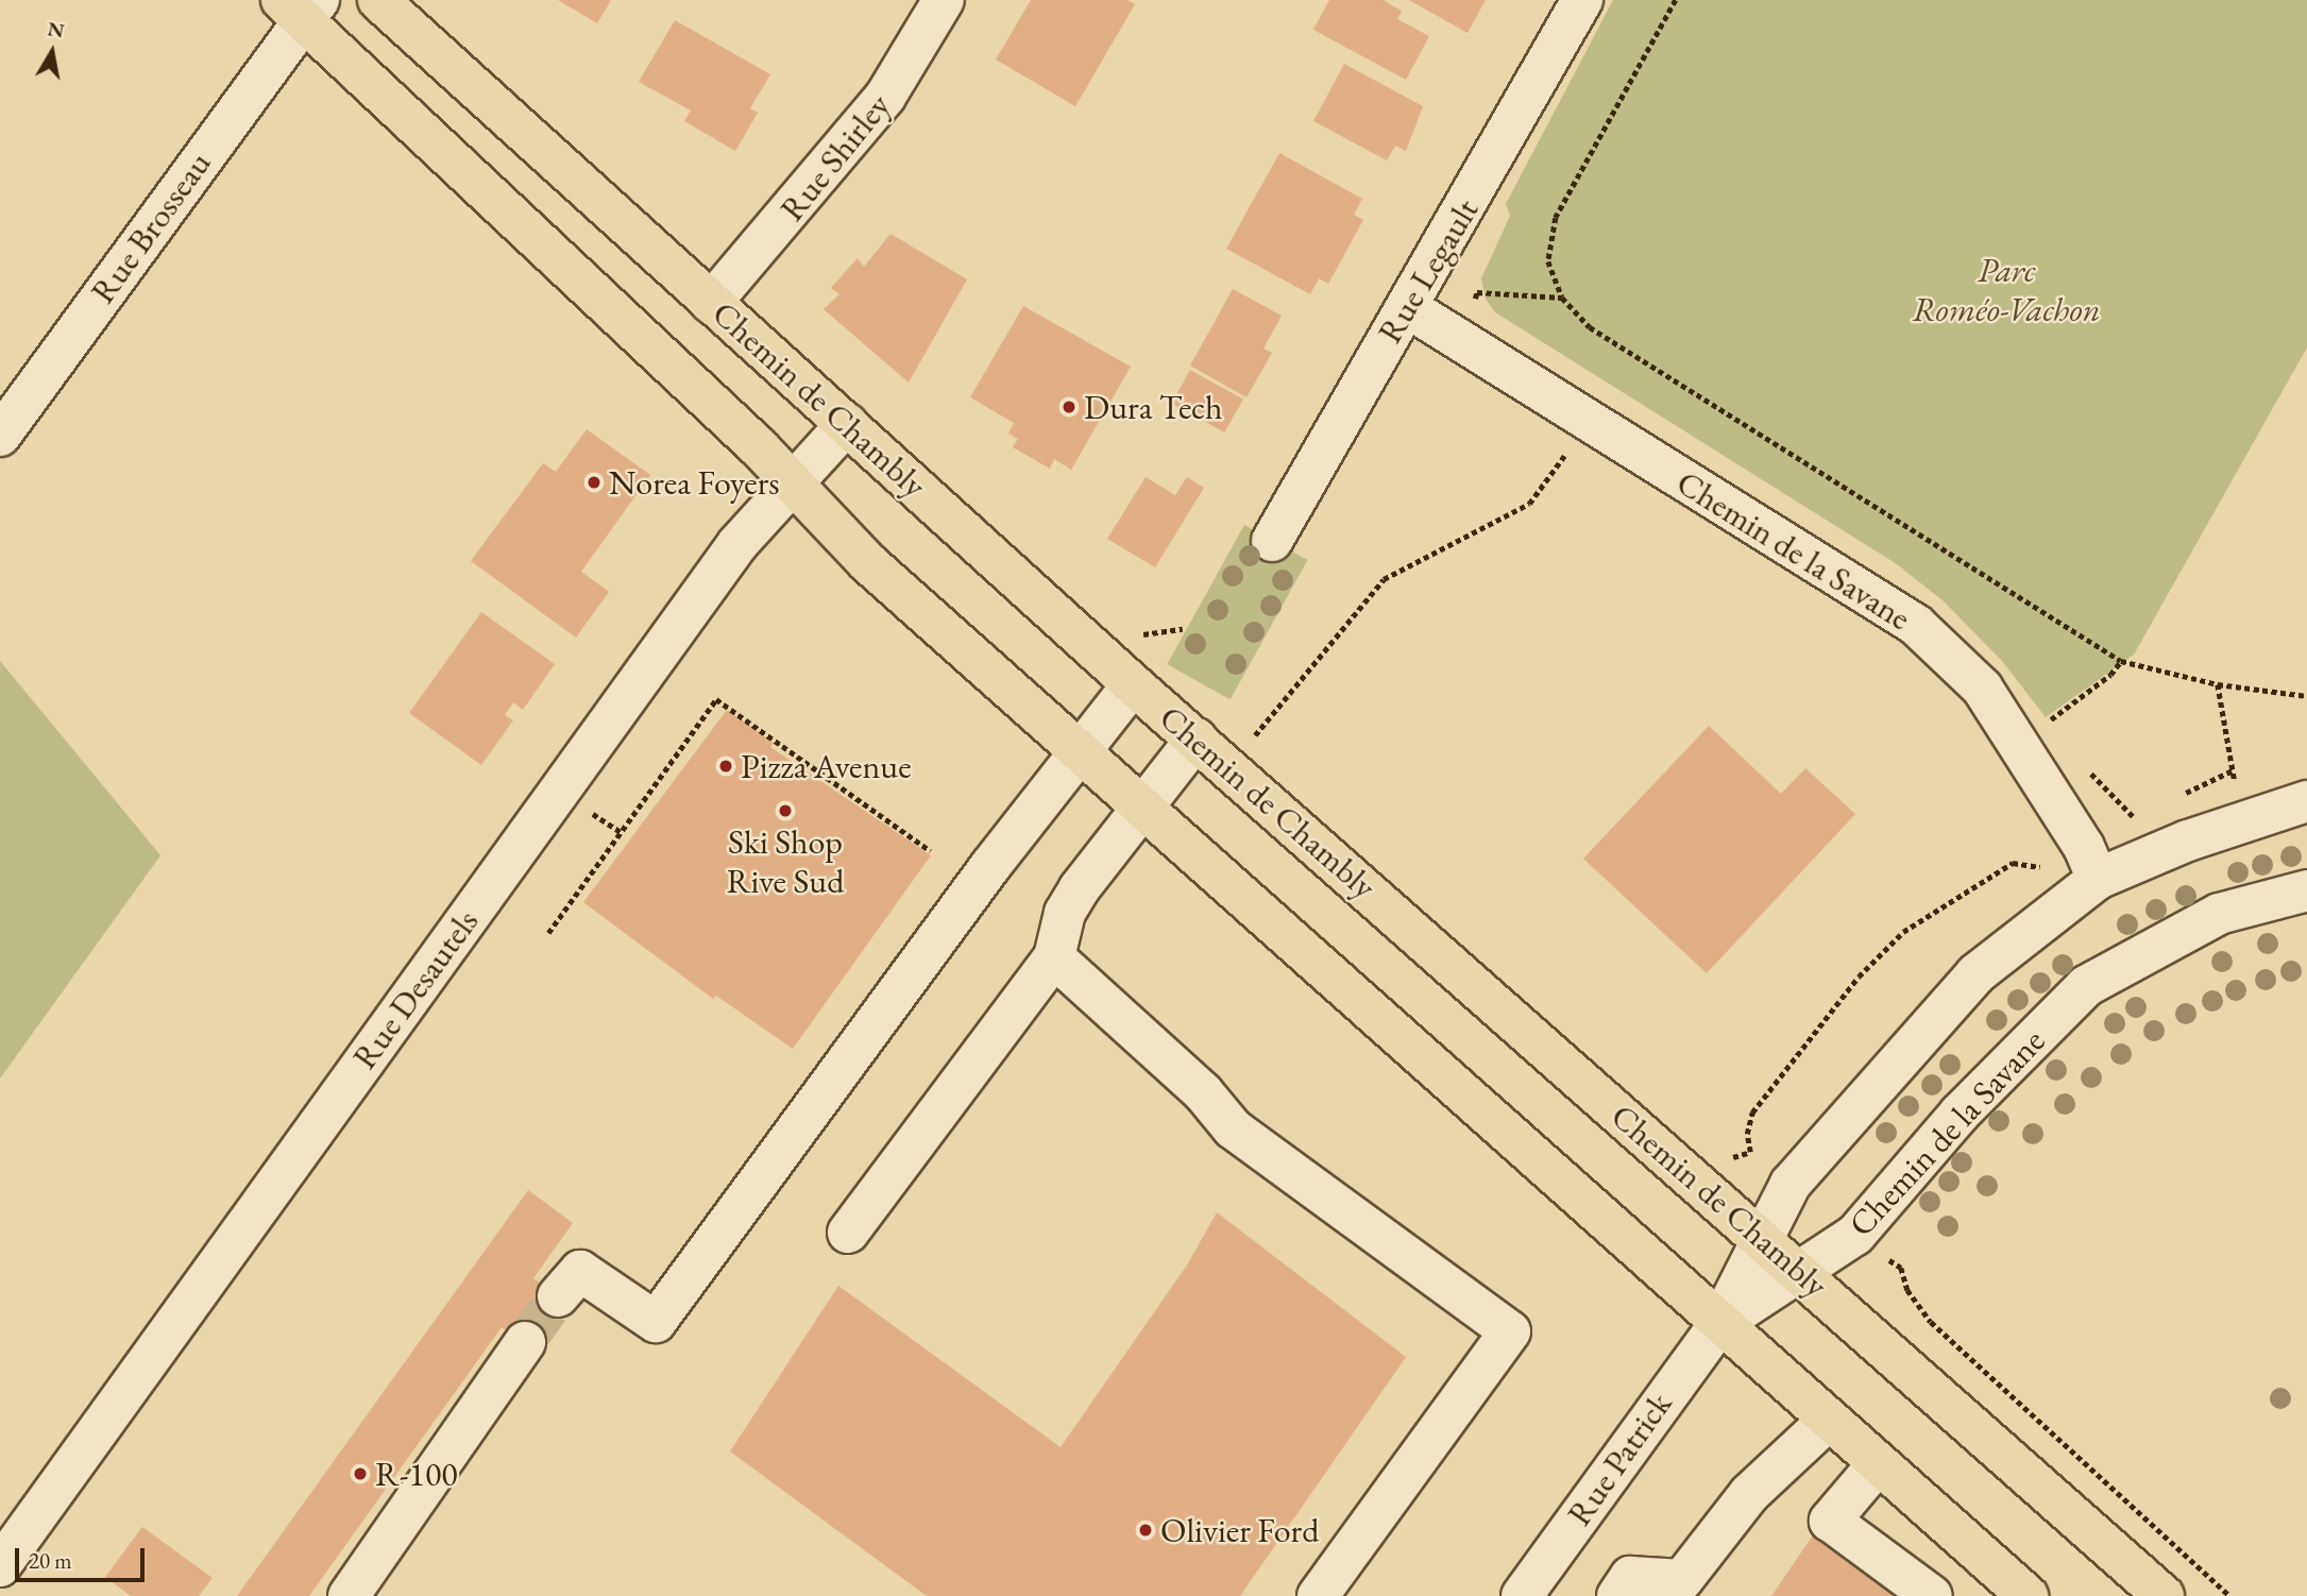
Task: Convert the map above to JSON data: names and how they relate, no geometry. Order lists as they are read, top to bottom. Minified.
{"streets":{"main road":["Chemin de Chambly"],"street":["Rue Shirley","Rue Brosseau","Rue Legault","Chemin de la Savane","Rue Desautels","Rue Patrick"]},"crossings":[["Rue Shirley","Chemin de Chambly"],["Rue Legault","Chemin de la Savane"],["Chemin de Chambly","Chemin de la Savane"],["Chemin de Chambly","Rue Desautels"],["Chemin de la Savane","Rue Patrick"]],"parks":["Parc Roméo-Vachon"],"places":["Dura Tech","Norea Foyers","Pizza Avenue","Ski Shop Rive Sud","R-100","Olivier Ford"],"scale_bar":"20 m","north":"top"}
